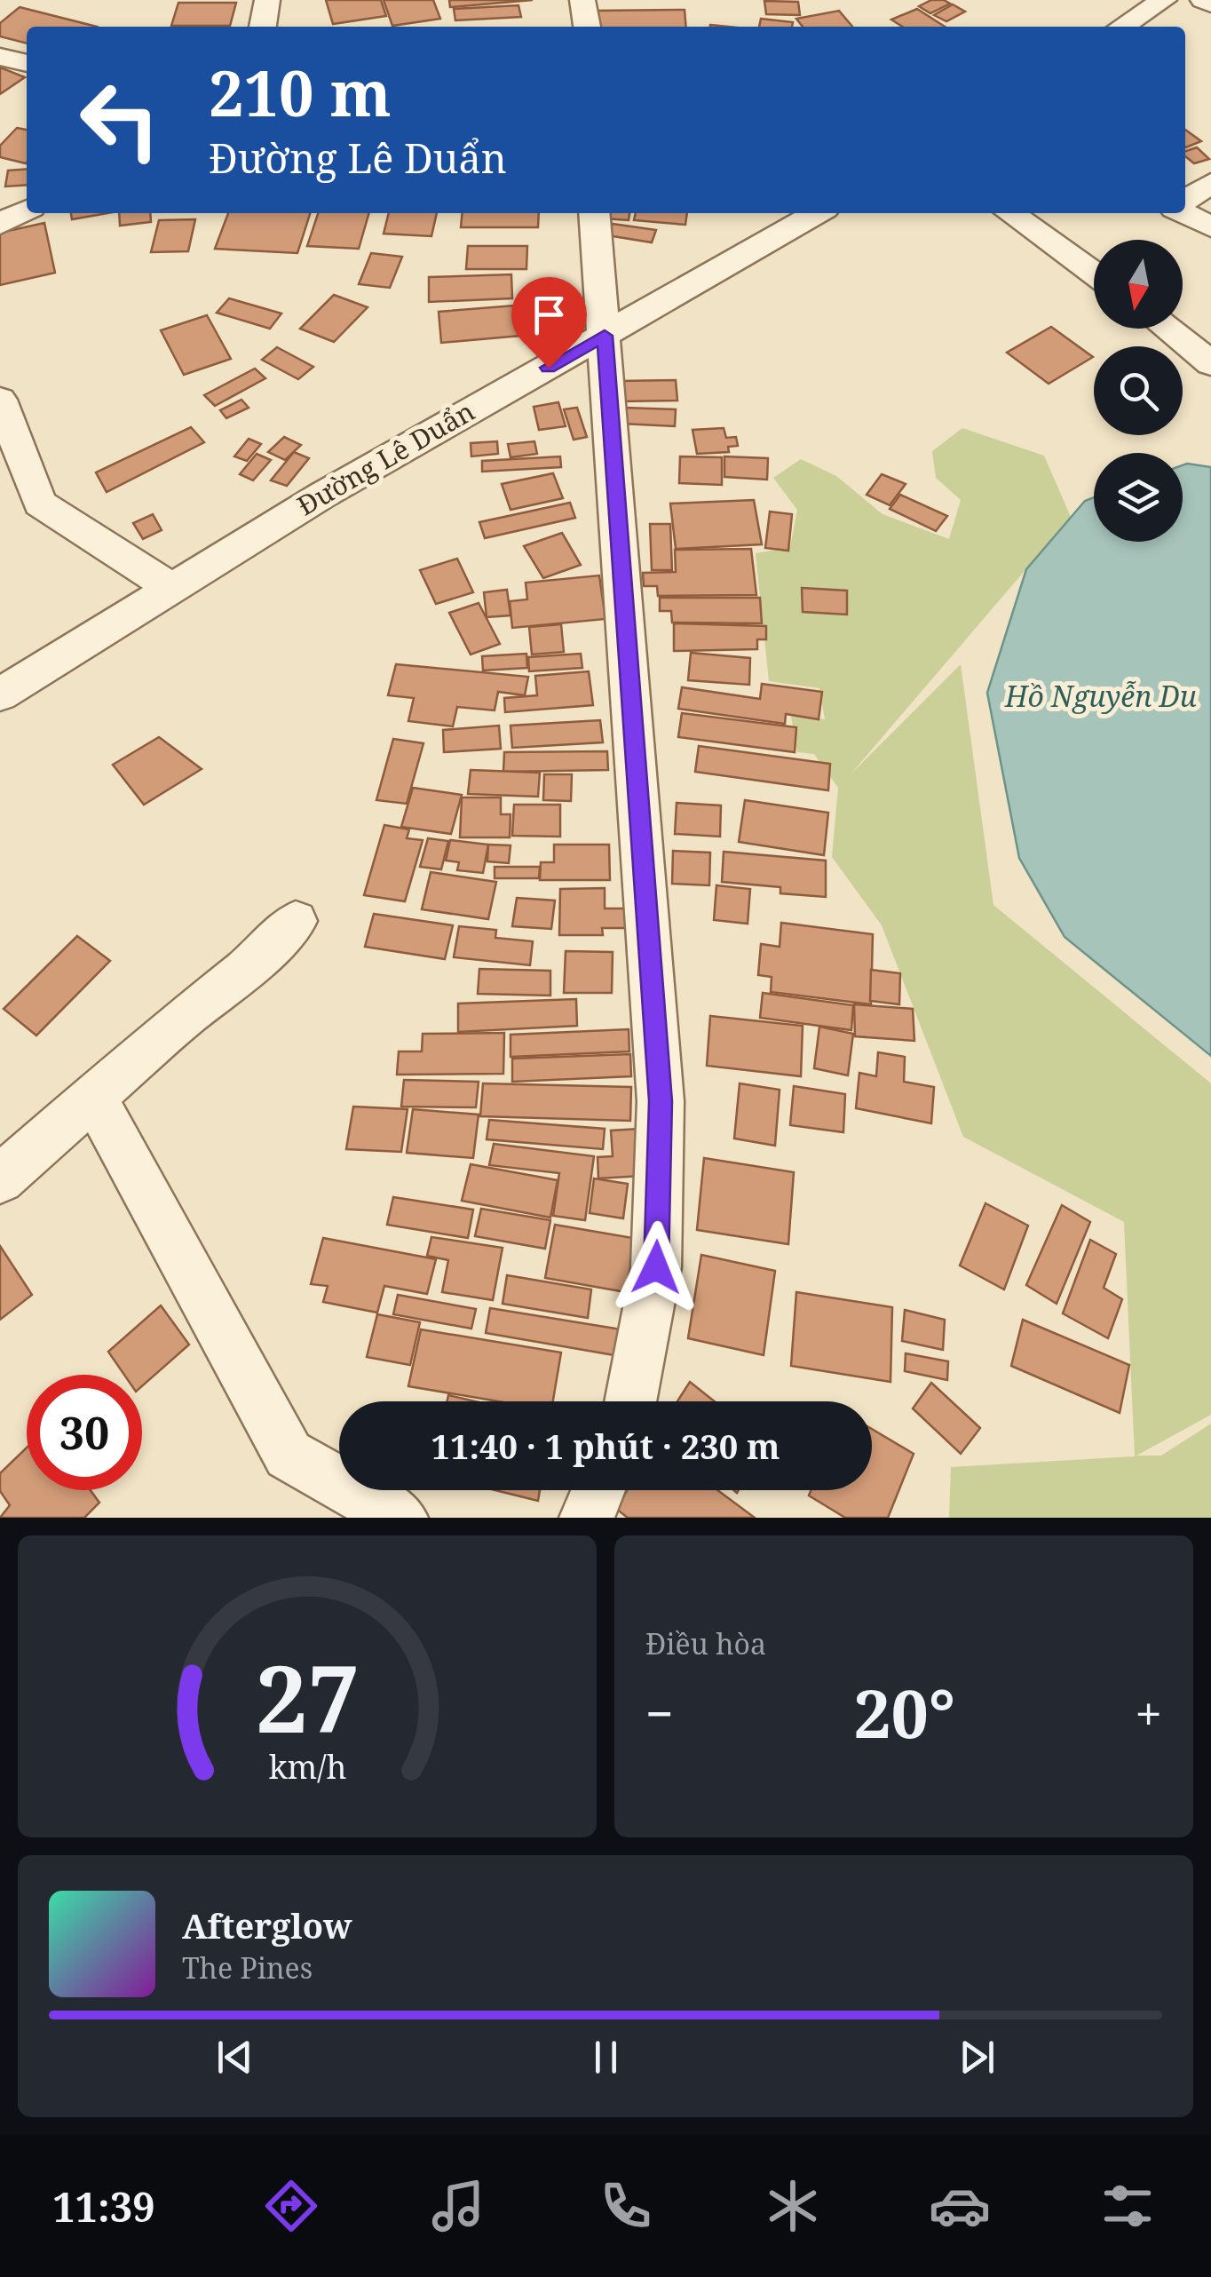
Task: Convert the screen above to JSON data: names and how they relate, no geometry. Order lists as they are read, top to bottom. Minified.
{"streets":{"street":["Đường Lê Duẩn"]},"water":["Hồ Nguyễn Du"],"north":"bottom","page":{"turn":["210 m","Đường Lê Duẩn"],"limit":"30","trip":"11:40 · 1 phút · 230 m","tile":"Điều hòa","heat":["−","20°","+"],"song":["Afterglow","The Pines"],"tabs":"11:39","gauge":["27","km/h"]}}
